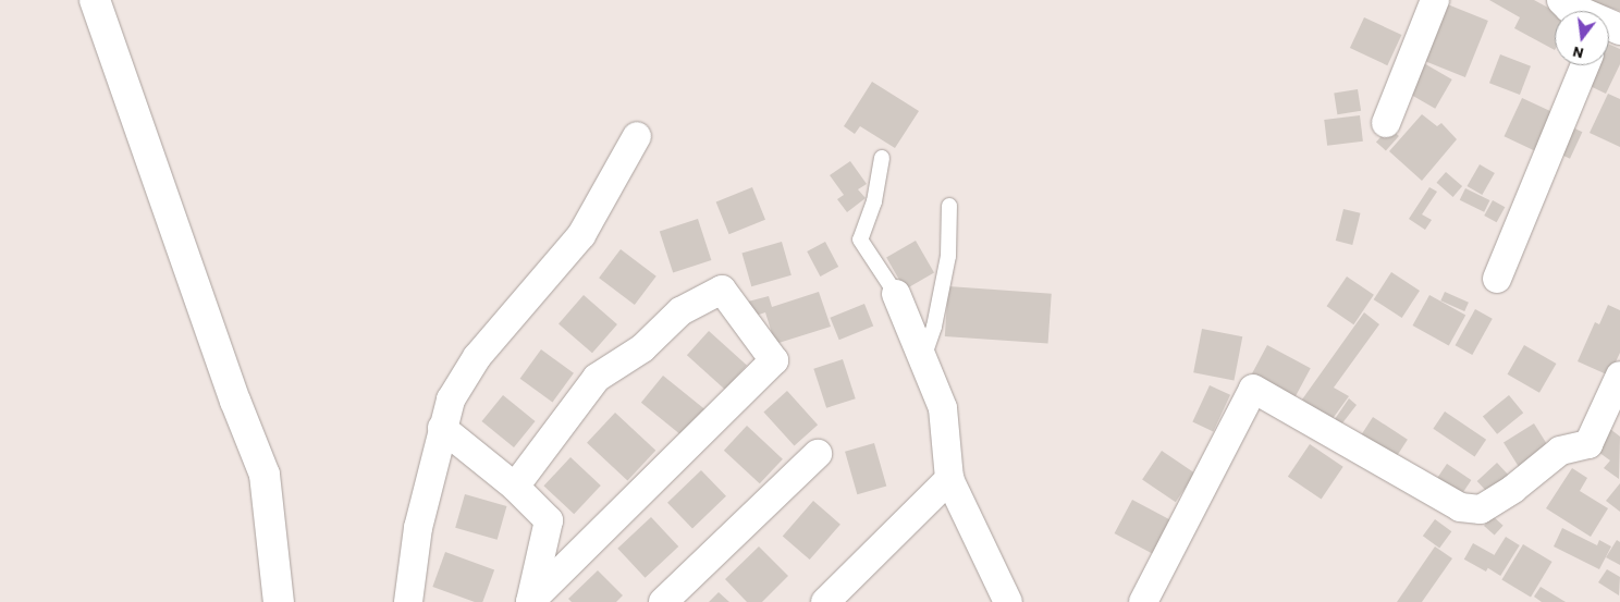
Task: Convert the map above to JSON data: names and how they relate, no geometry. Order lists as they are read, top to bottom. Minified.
{"north":"bottom"}
